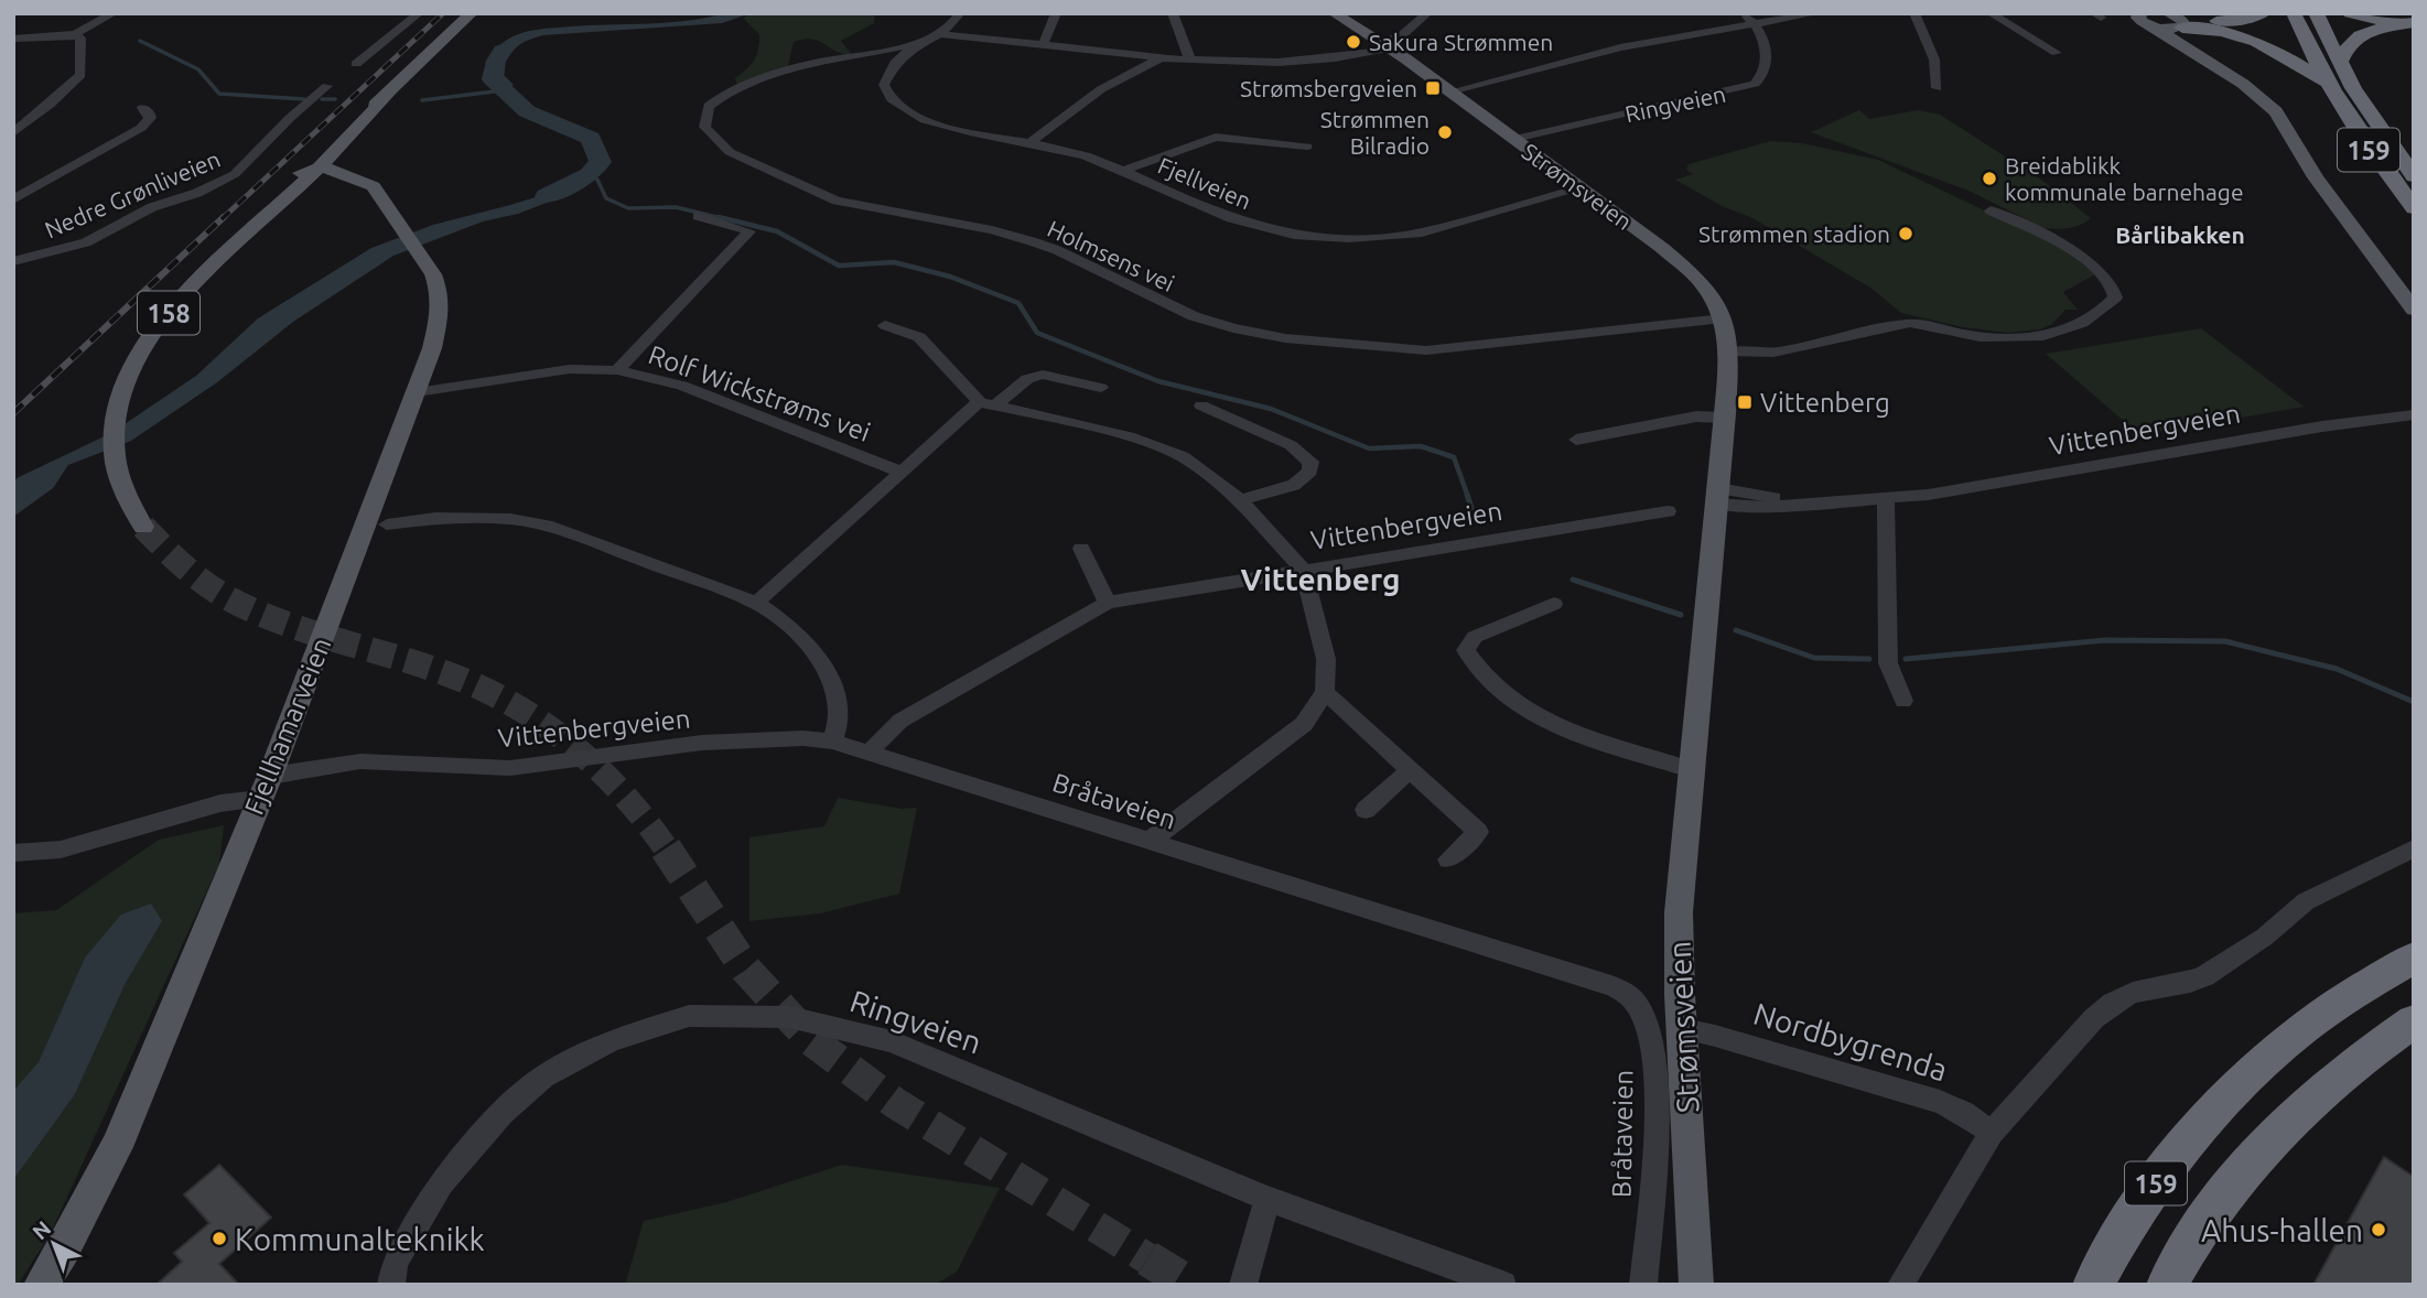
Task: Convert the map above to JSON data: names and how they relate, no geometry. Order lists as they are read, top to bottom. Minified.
{"streets":{"highway":["159"],"main road":["Strømsveien","158","Fjellhamarveien"],"street":["Ringveien","Fjellveien","Nedre Grønliveien","Holmsens vei","Rolf Wickstrøms vei","Vittenbergveien","Bråtaveien","Nordbygrenda"]},"crossings":[["Ringveien","Strømsveien"],["Fjellveien","Strømsveien"],["Fjellveien","Holmsens vei"],["Strømsveien","Holmsens vei"],["Strømsveien","Vittenbergveien"],["Strømsveien","Nordbygrenda"],["158","Fjellhamarveien"],["Rolf Wickstrøms vei","Fjellhamarveien"],["Vittenbergveien","Fjellhamarveien"],["Vittenbergveien","Bråtaveien"]],"districts":["Bårlibakken","Vittenberg"],"places":{"other":["Sakura Strømmen","Strømmen Bilradio","Breidablikk kommunale barnehage","Strømmen stadion","Ahus-hallen","Kommunalteknikk"],"transit":["Strømsbergveien","Vittenberg"]},"north":"top left"}
